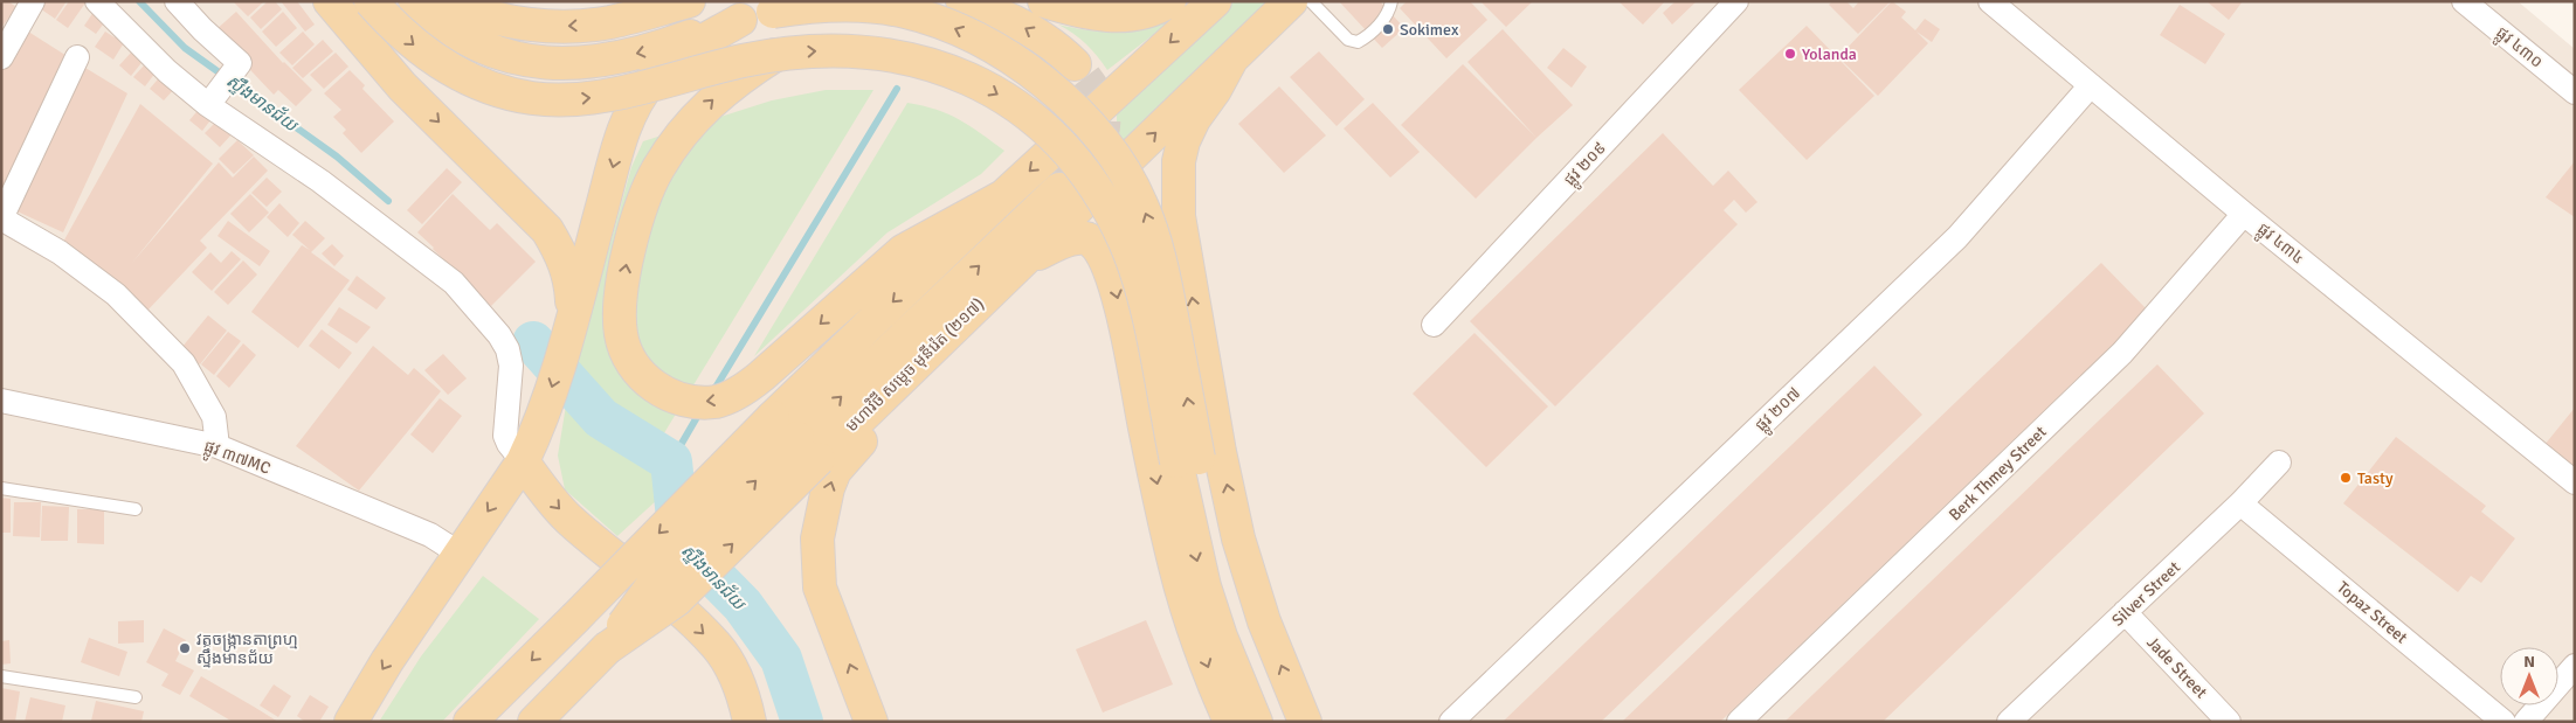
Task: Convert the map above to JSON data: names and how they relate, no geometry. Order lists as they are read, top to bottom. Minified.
{"streets":{"main road":["មហាវិថី សម្តេច មុនីរ៉េត (២១៧)"],"street":["ផ្លូវ ៤៣០","ផ្លូវ ២០៩","ផ្លូវ ៤៣៤","ផ្លូវ ២០៧","ផ្លូវ ៣៧MC","Berk Thmey Street","Silver Street","Topaz Street","Jade Street"]},"crossings":[["ផ្លូវ ៤៣៤","ផ្លូវ ២០៧"],["ផ្លូវ ៤៣៤","Berk Thmey Street"],["Silver Street","Topaz Street"],["Silver Street","Jade Street"]],"water":["ស្ទឹងមានជ័យ"],"places":["Sokimex","Yolanda","Tasty","វត្តចង្ក្រានតាព្រហ្ម ស្ទឹងមានជ័យ"],"north":"top"}
